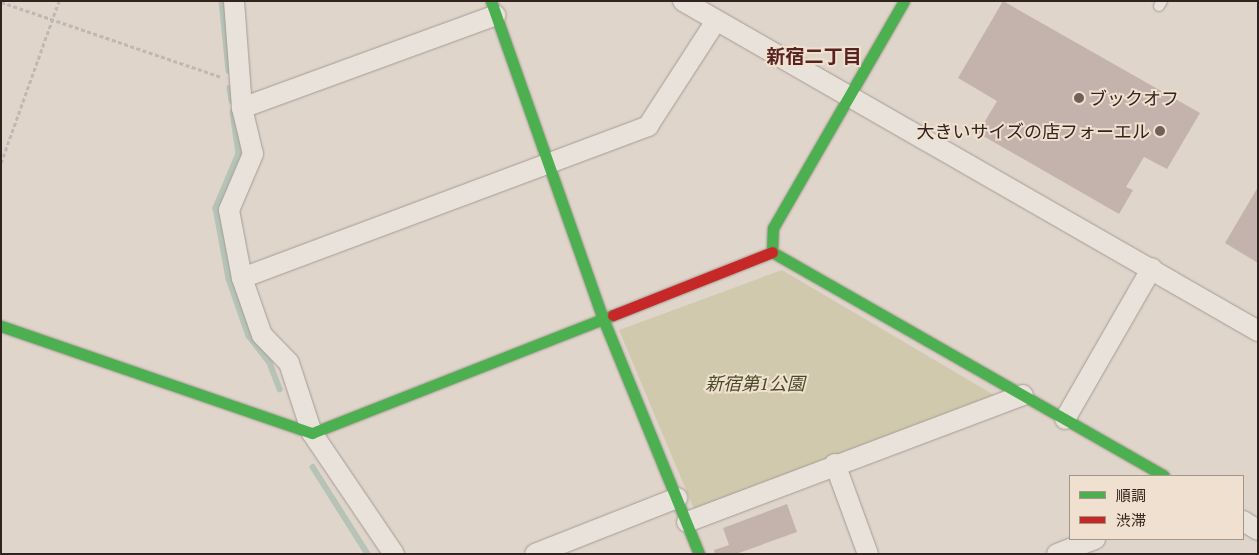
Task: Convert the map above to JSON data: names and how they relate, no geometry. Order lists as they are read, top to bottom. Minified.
{"districts":["新宿二丁目"],"parks":["新宿第1公園"],"places":["ブックオフ","大きいサイズの店フォーエル"],"legend":["順調","渋滞"]}
